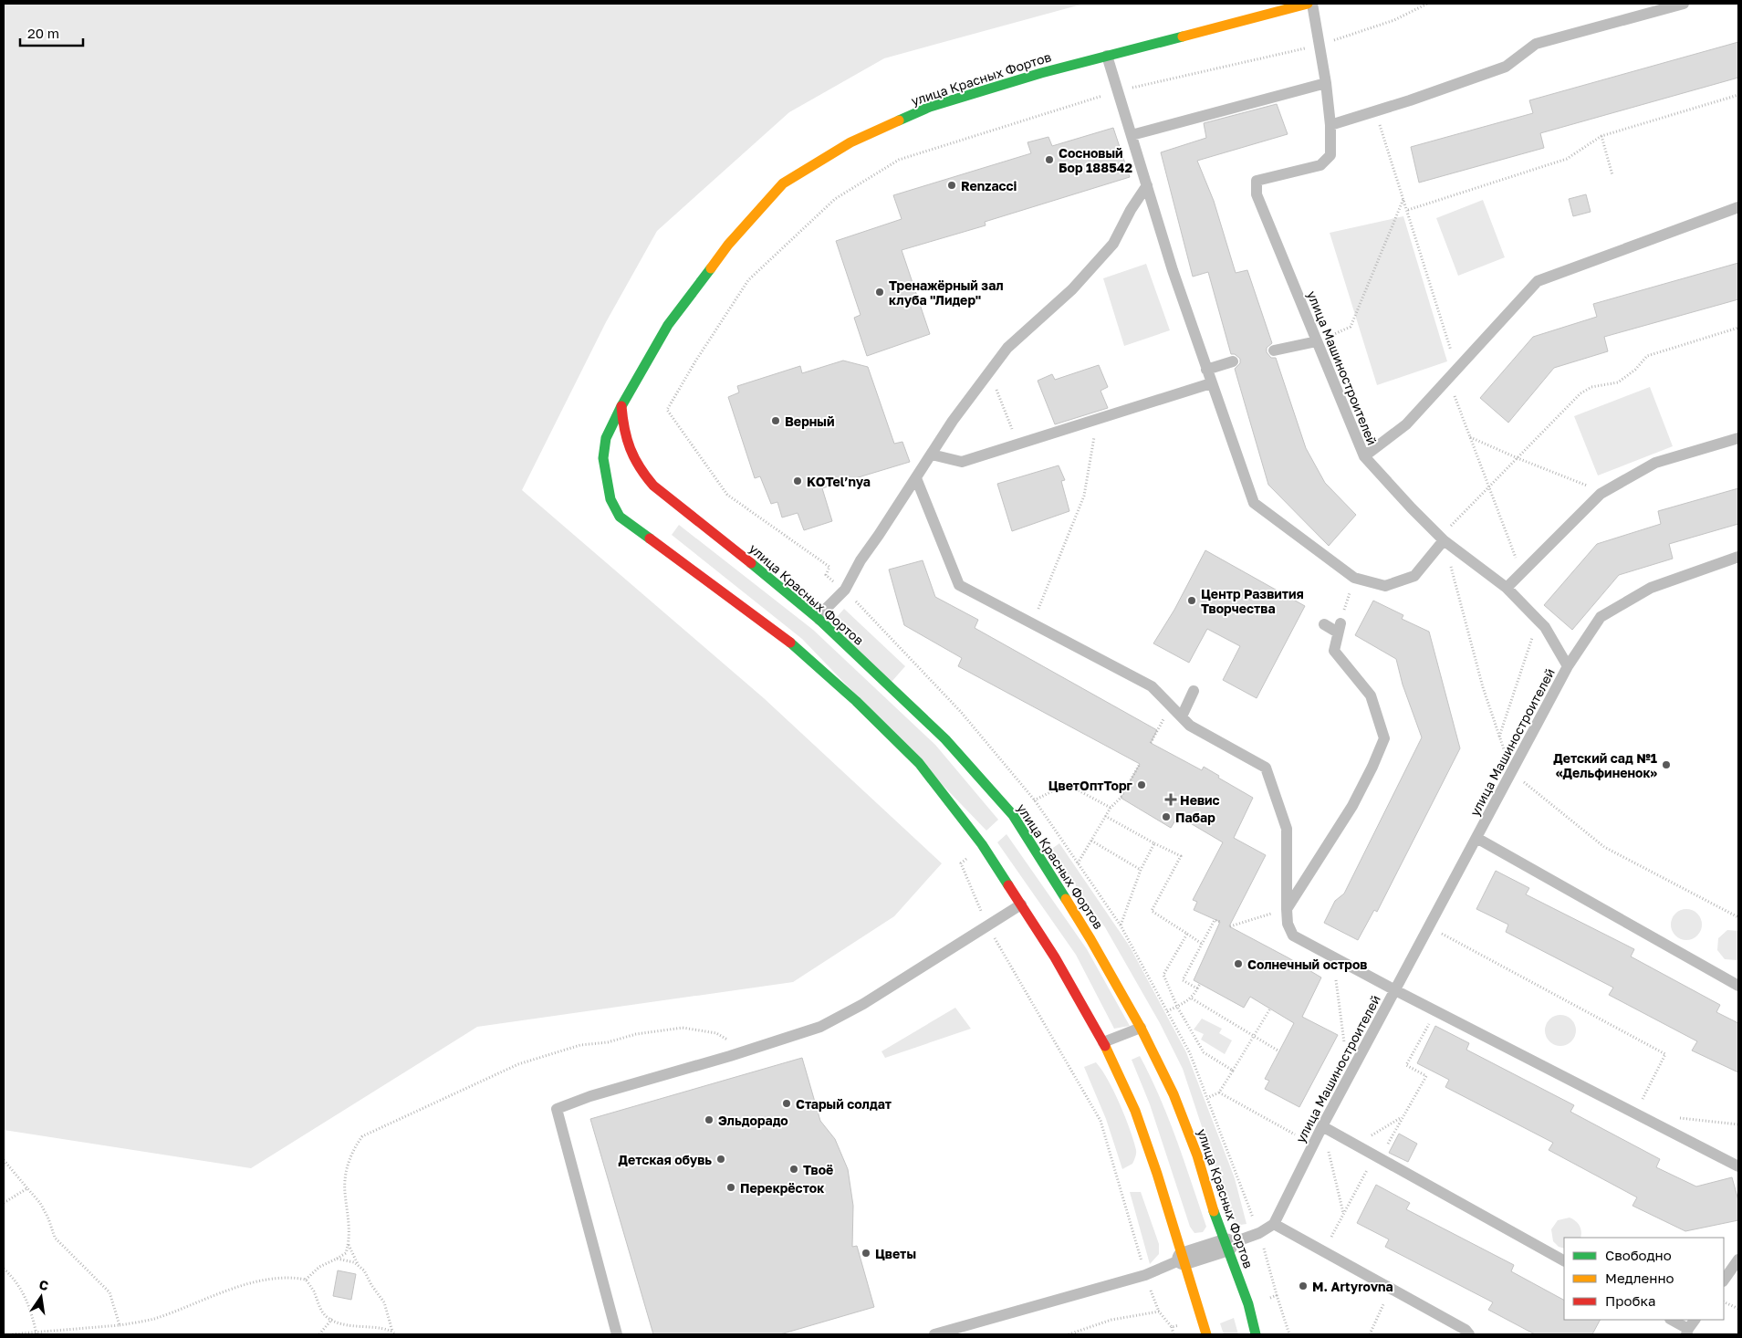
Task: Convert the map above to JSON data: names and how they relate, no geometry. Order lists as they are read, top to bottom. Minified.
{"streets":{"street":["улица Красных Фортов"],"lane":["улица Машиностроителей"]},"places":{"other":["Сосновый Бор 188542","Renzacci","Тренажёрный зал клуба \"Лидер\"","Верный","KOTel’nya","Центр Развития Творчества","Детский сад №1 «Дельфиненок»","ЦветОптТорг","Пабар","Солнечный остров","Старый солдат","Эльдорадо","Детская обувь","Твоё","Перекрёсток","Цветы","M. Artyrovna"],"health":["Невис"]},"legend":["Свободно","Медленно","Пробка"],"scale_bar":"20 m","north":"top"}
